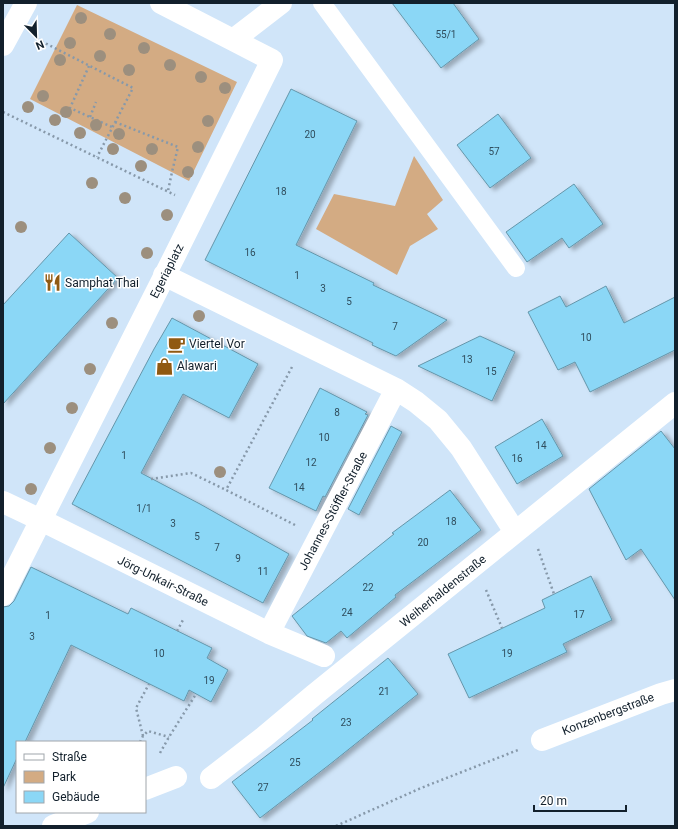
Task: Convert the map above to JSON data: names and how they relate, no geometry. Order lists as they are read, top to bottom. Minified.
{"streets":{"street":["Egeriaplatz","Johannes-Stöffler-Straße","Jörg-Unkair-Straße","Weiherhaldenstraße","Konzenbergstraße"]},"crossings":[["Egeriaplatz","Jörg-Unkair-Straße"],["Johannes-Stöffler-Straße","Jörg-Unkair-Straße"]],"places":{"restaurant":["Samphat Thai"],"cafe":["Viertel Vor"],"shop":["Alawari"]},"house_numbers":["55/1","20","57","18","16","1","3","5","7","10","13","15","8","10","14","1","16","12","14","1/1","18","3","5","20","7","9","11","22","24","17","1","3","10","19","19","21","23","25","27"],"legend":["Straße","Park","Gebäude"],"scale_bar":"20 m","north":"bottom right"}
